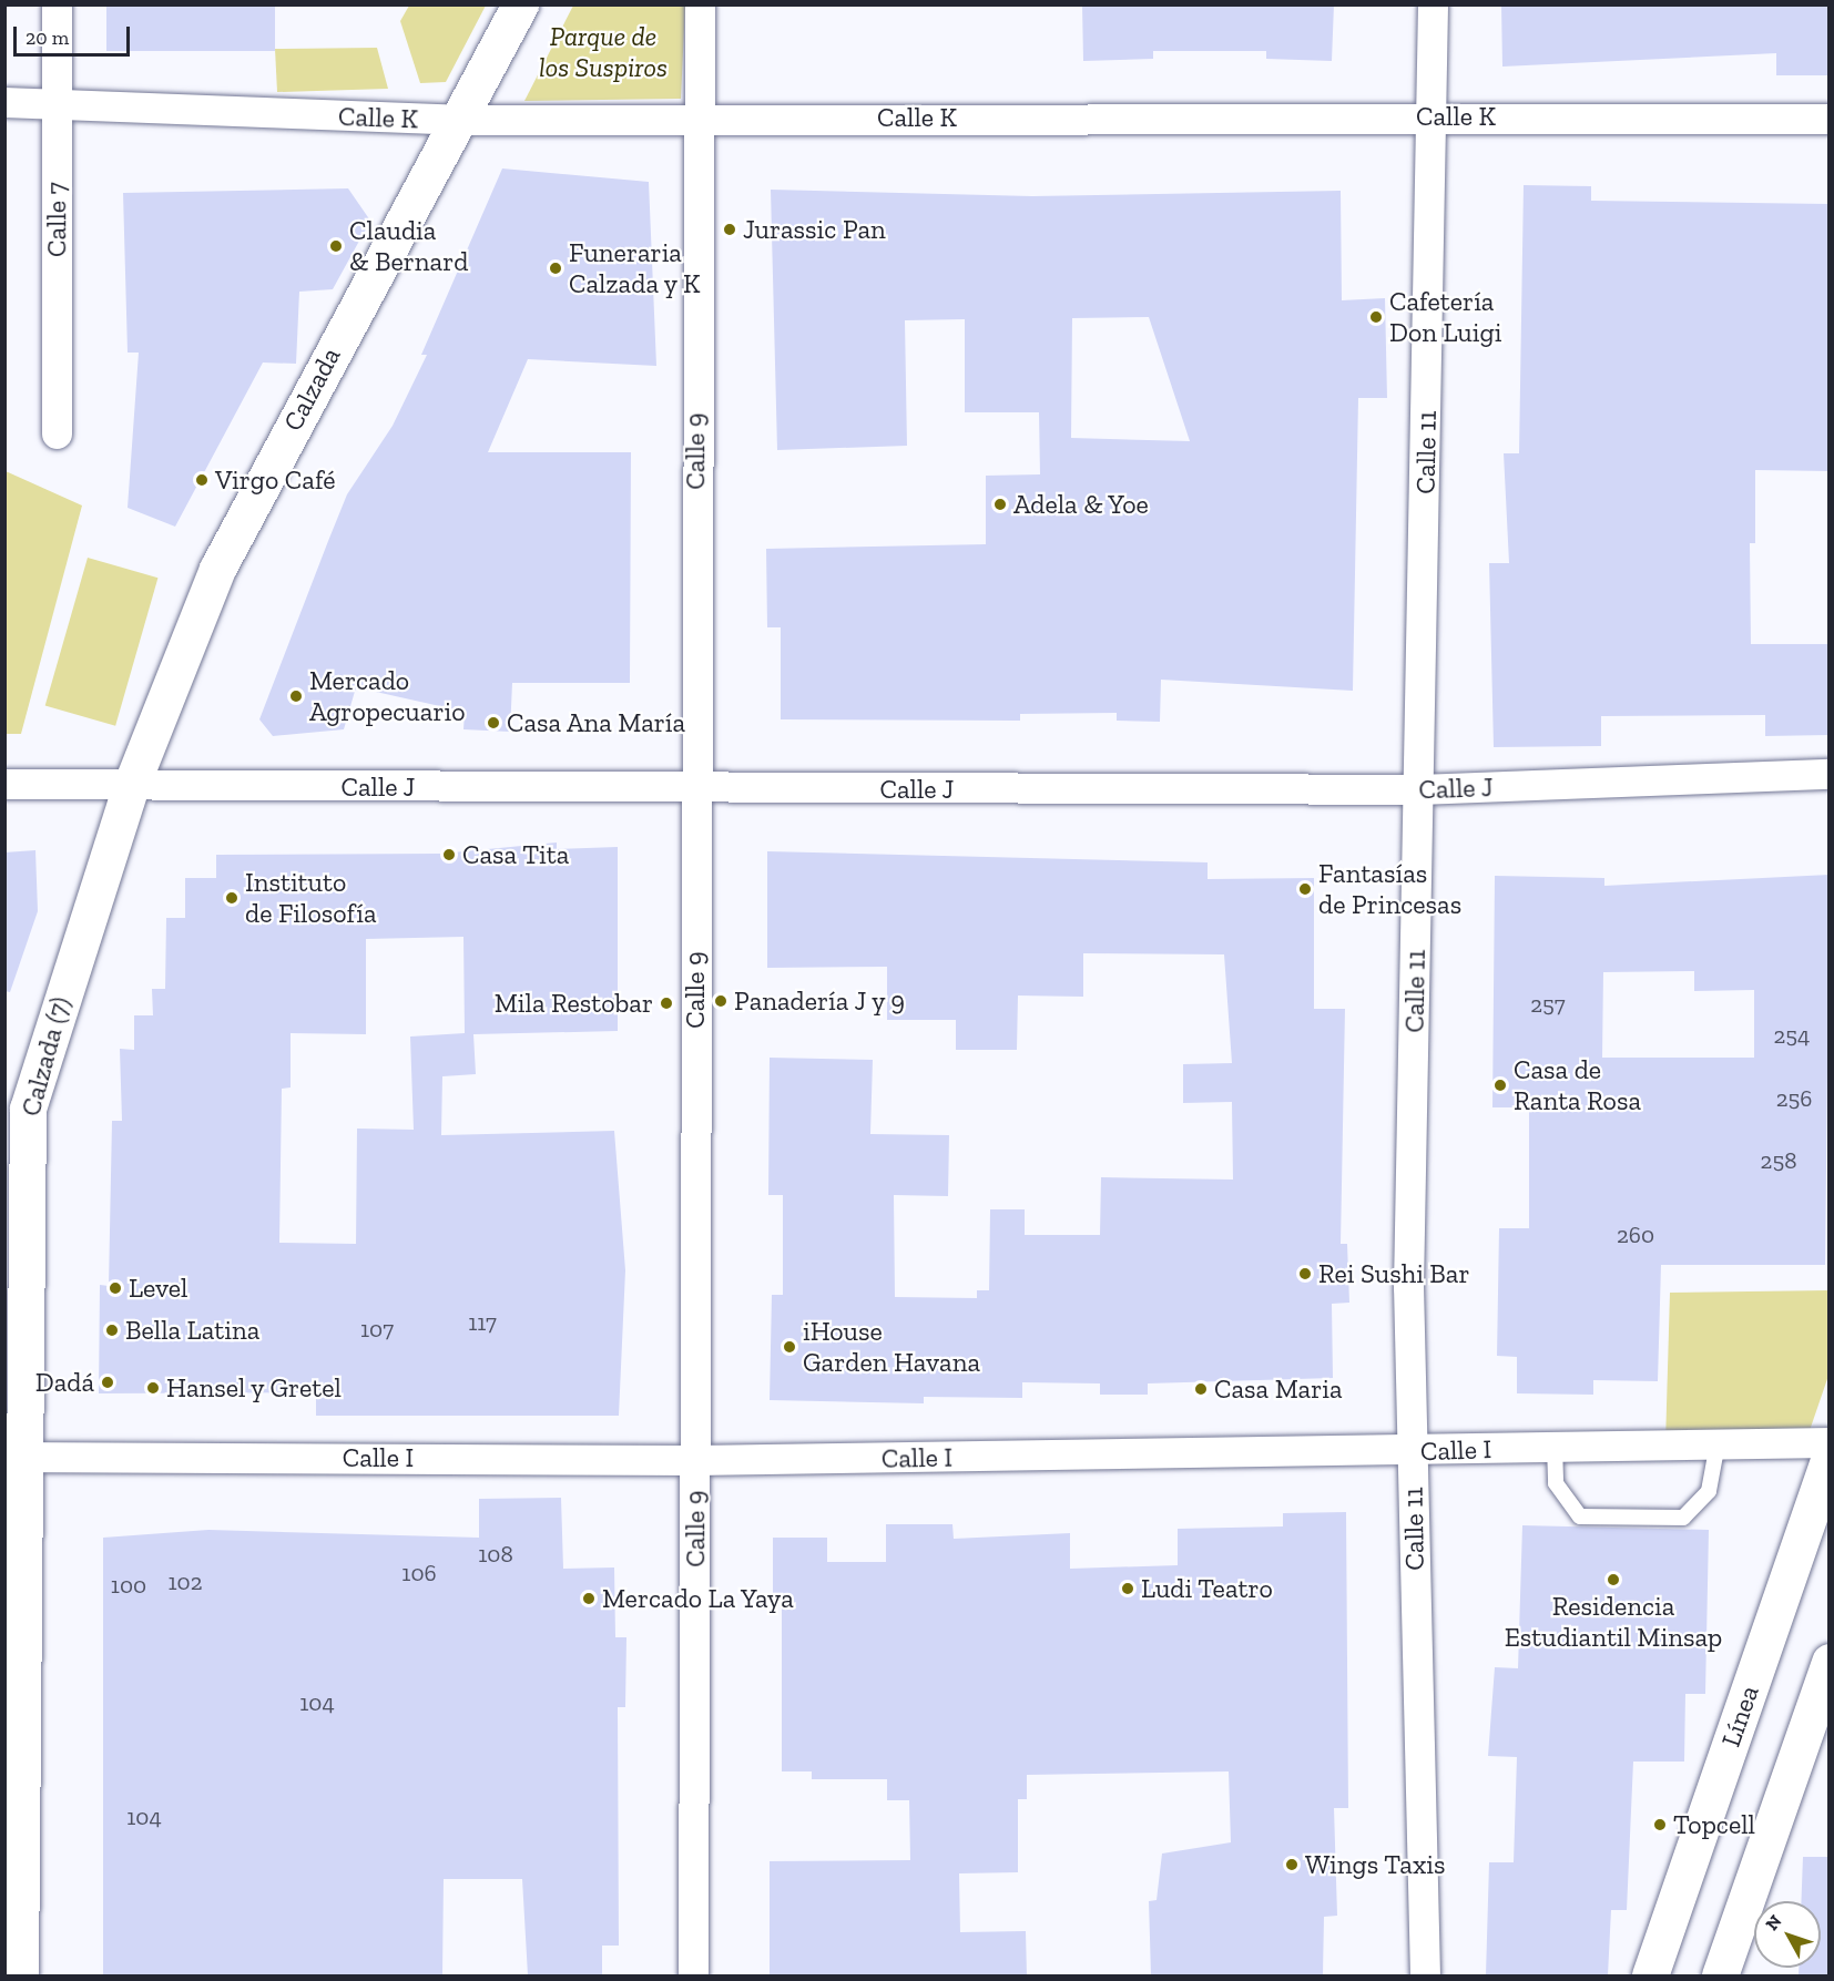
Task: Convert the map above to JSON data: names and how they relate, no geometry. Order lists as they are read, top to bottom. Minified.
{"streets":{"main road":["Calzada","Calzada (7)","Línea"],"street":["Calle K","Calle 7","Calle 9","Calle 11","Calle J","Calle I"]},"crossings":[["Calle K","Calle 7"],["Calle K","Calzada"],["Calle K","Calle 9"],["Calle K","Calle 11"],["Calzada","Calle J"],["Calzada","Calzada (7)"],["Calle 9","Calle J"],["Calle 9","Calle I"],["Calle 11","Calle J"],["Calle 11","Calle I"],["Calle J","Calzada (7)"],["Calzada (7)","Calle I"]],"parks":["Parque de los Suspiros"],"places":["Jurassic Pan","Claudia & Bernard","Funeraria Calzada y K","Cafetería Don Luigi","Virgo Café","Adela & Yoe","Mercado Agropecuario","Casa Ana María","Casa Tita","Fantasías de Princesas","Instituto de Filosofía","Panadería J y 9","Mila Restobar","Casa de Ranta Rosa","Rei Sushi Bar","Level","Bella Latina","iHouse Garden Havana","Dadá","Hansel y Gretel","Casa Maria","Residencia Estudiantil Minsap","Ludi Teatro","Mercado La Yaya","Topcell","Wings Taxis"],"house_numbers":["257","254","256","258","260","117","107","108","106","102","100","104","104"],"scale_bar":"20 m","north":"top left"}
